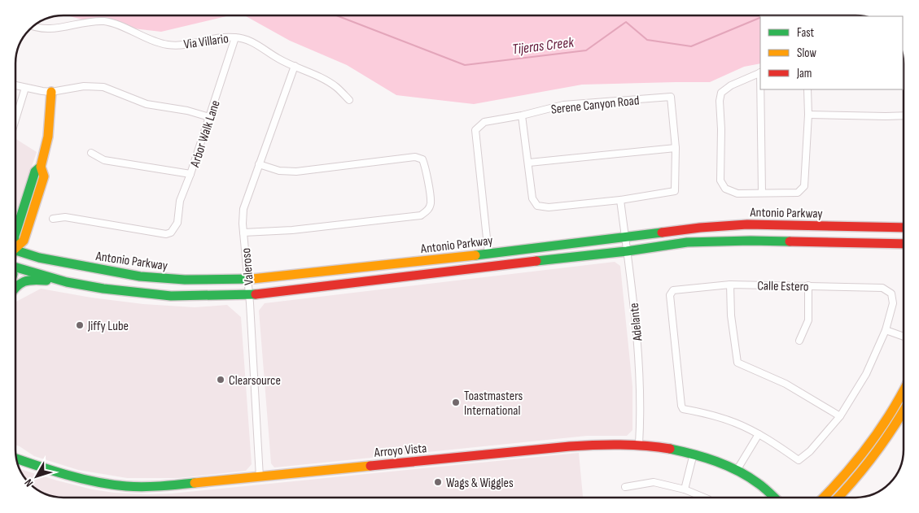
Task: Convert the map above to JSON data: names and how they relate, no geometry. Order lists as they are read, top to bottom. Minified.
{"streets":{"main road":["Antonio Parkway","Arroyo Vista"],"street":["Via Villario","Serene Canyon Road","Arbor Walk Lane","Valeroso","Calle Estero","Adelante"]},"crossings":[["Via Villario","Arbor Walk Lane"],["Via Villario","Valeroso"],["Serene Canyon Road","Antonio Parkway"],["Antonio Parkway","Valeroso"],["Antonio Parkway","Adelante"],["Valeroso","Arroyo Vista"],["Adelante","Arroyo Vista"]],"water":["Tijeras Creek"],"places":["Jiffy Lube","Clearsource","Toastmasters International","Wags & Wiggles"],"legend":["Fast","Slow","Jam"],"north":"bottom left"}
